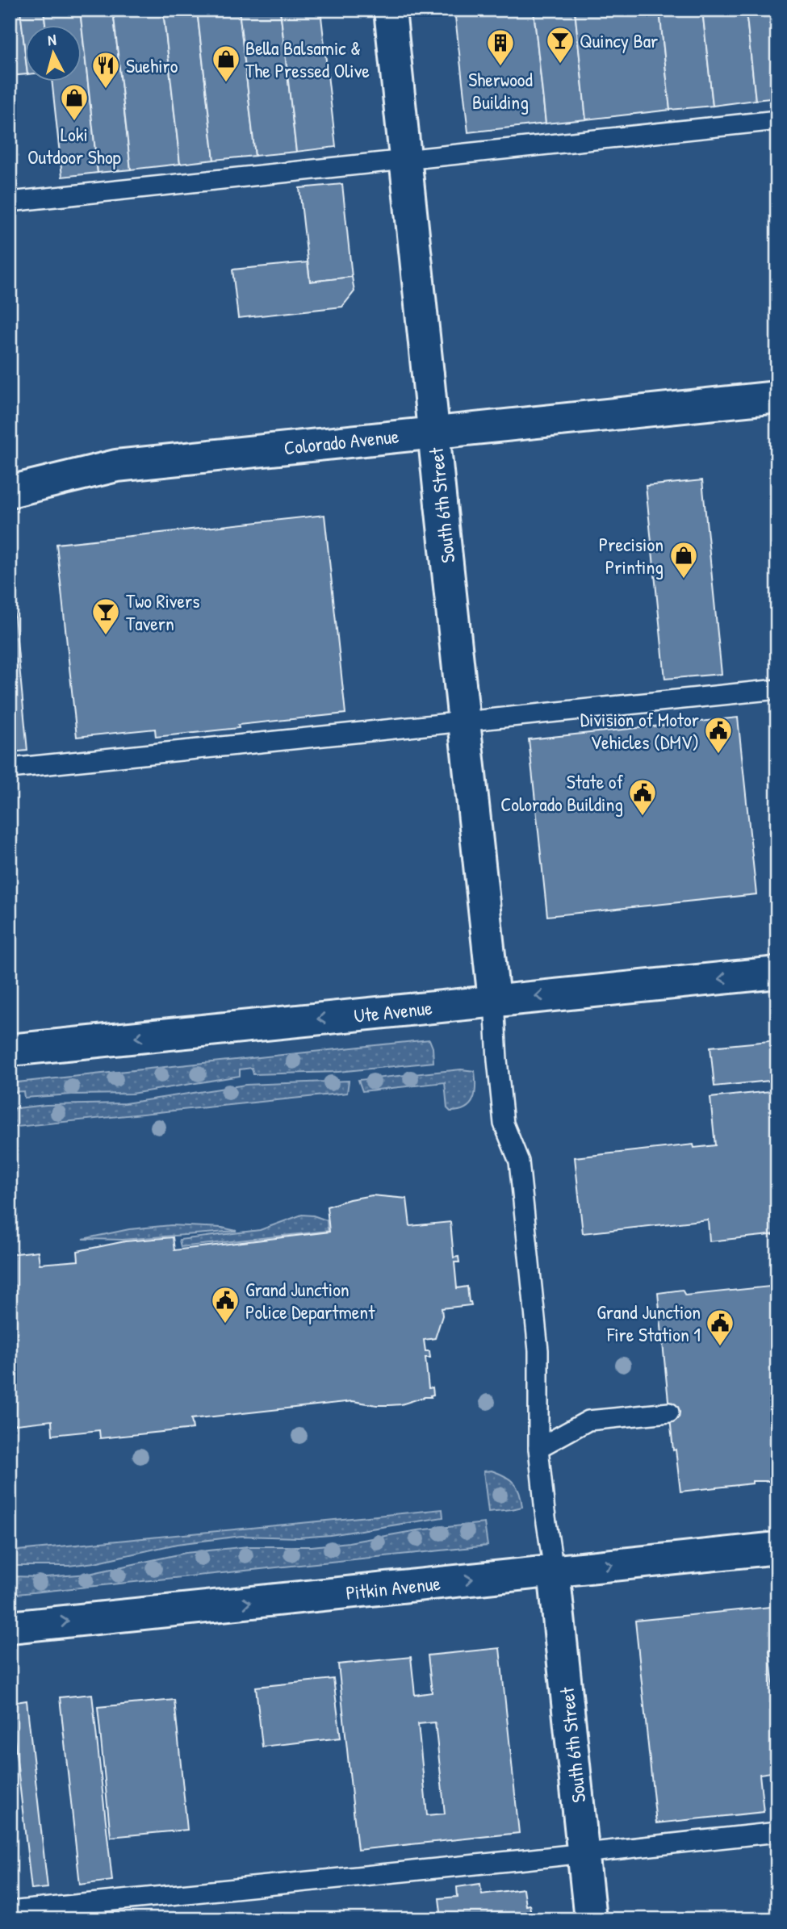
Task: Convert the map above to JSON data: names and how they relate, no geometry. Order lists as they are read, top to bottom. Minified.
{"streets":{"street":["Colorado Avenue","South 6th Street","Ute Avenue","Pitkin Avenue"]},"crossings":[["Colorado Avenue","South 6th Street"],["South 6th Street","Ute Avenue"],["South 6th Street","Pitkin Avenue"]],"one_way":["Ute Avenue","Pitkin Avenue"],"places":{"bar":["Quincy Bar","Two Rivers Tavern"],"building":["Sherwood Building"],"shop":["Bella Balsamic & The Pressed Olive","Loki Outdoor Shop","Precision Printing"],"restaurant":["Suehiro"],"public building":["Division of Motor Vehicles (DMV)","State of Colorado Building","Grand Junction Police Department","Grand Junction Fire Station 1"]},"north":"top"}
